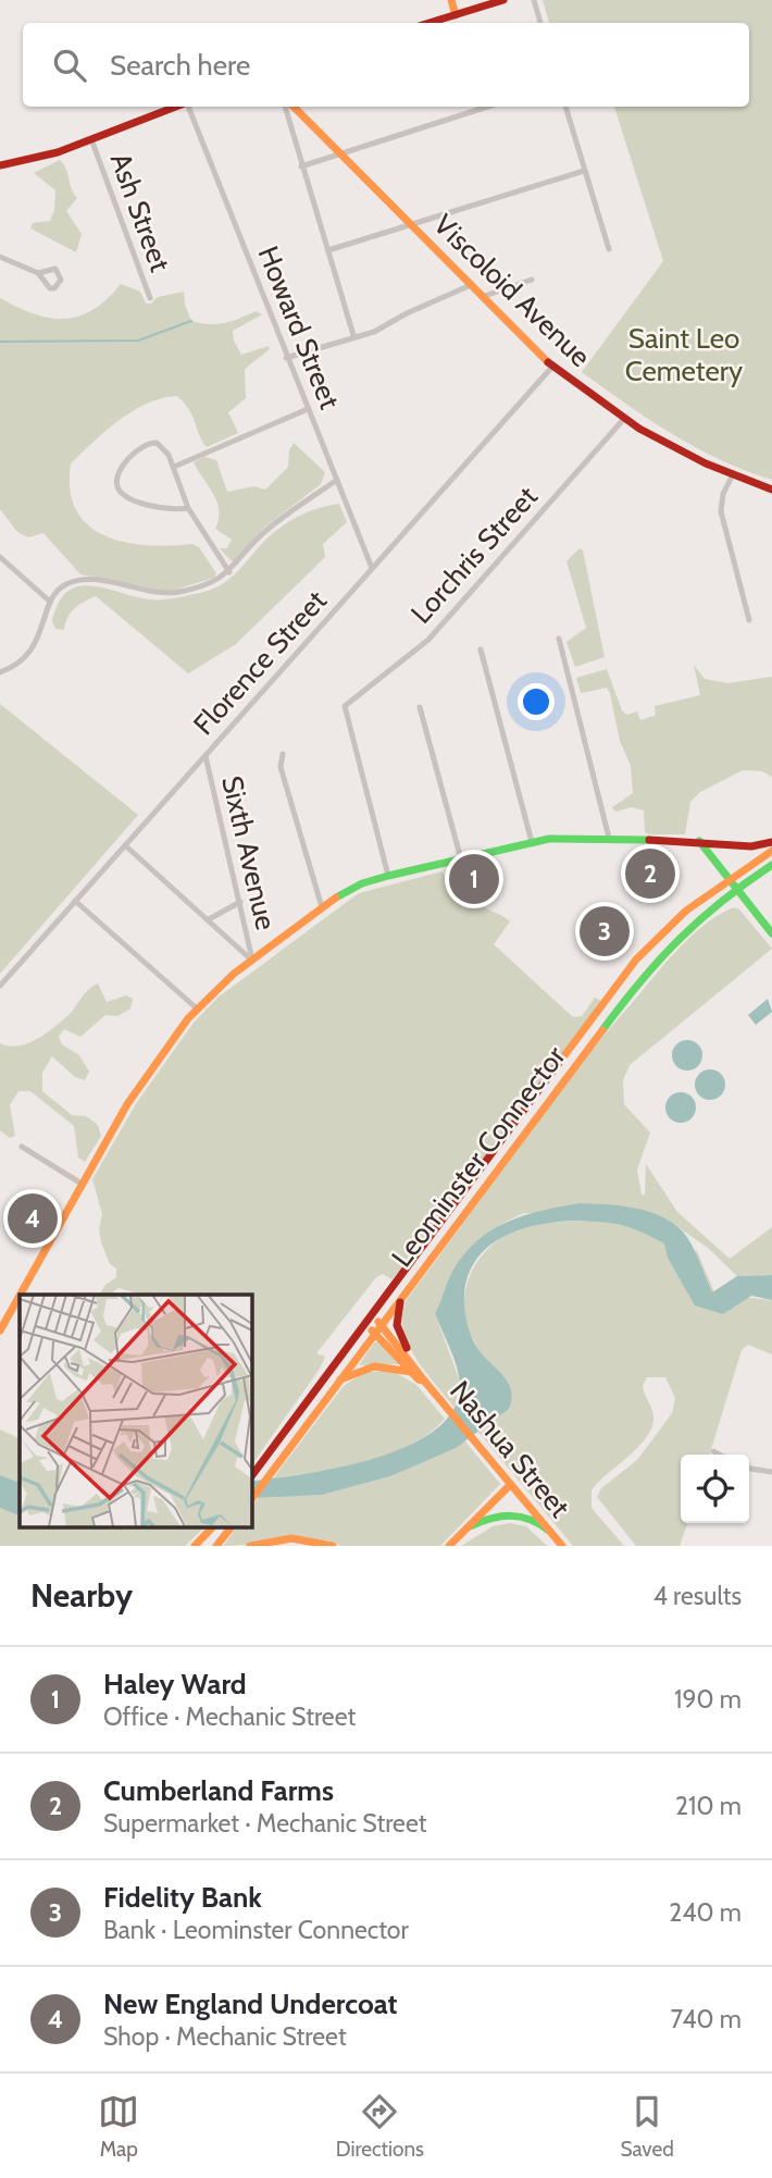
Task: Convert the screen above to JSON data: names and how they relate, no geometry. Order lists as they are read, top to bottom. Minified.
{"streets":{"main road":["Viscoloid Avenue","Leominster Connector","Nashua Street"],"street":["Ash Street","Howard Street","Lorchris Street","Florence Street","Sixth Avenue"]},"crossings":[["Viscoloid Avenue","Lorchris Street"],["Viscoloid Avenue","Florence Street"],["Howard Street","Florence Street"],["Florence Street","Sixth Avenue"],["Leominster Connector","Nashua Street"]],"parks":["Saint Leo Cemetery"],"page":{"search":"Search here","pins":["2","1","3","4"],"heading":["Nearby","4 results"],"list":[{"mark":"1","name":"Haley Ward","note":"Office · Mechanic Street","value":"190 m"},{"mark":"2","name":"Cumberland Farms","note":"Supermarket · Mechanic Street","value":"210 m"},{"mark":"3","name":"Fidelity Bank","note":"Bank · Leominster Connector","value":"240 m"},{"mark":"4","name":"New England Undercoat","note":"Shop · Mechanic Street","value":"740 m"}],"nav":["Map","Directions","Saved"]}}
